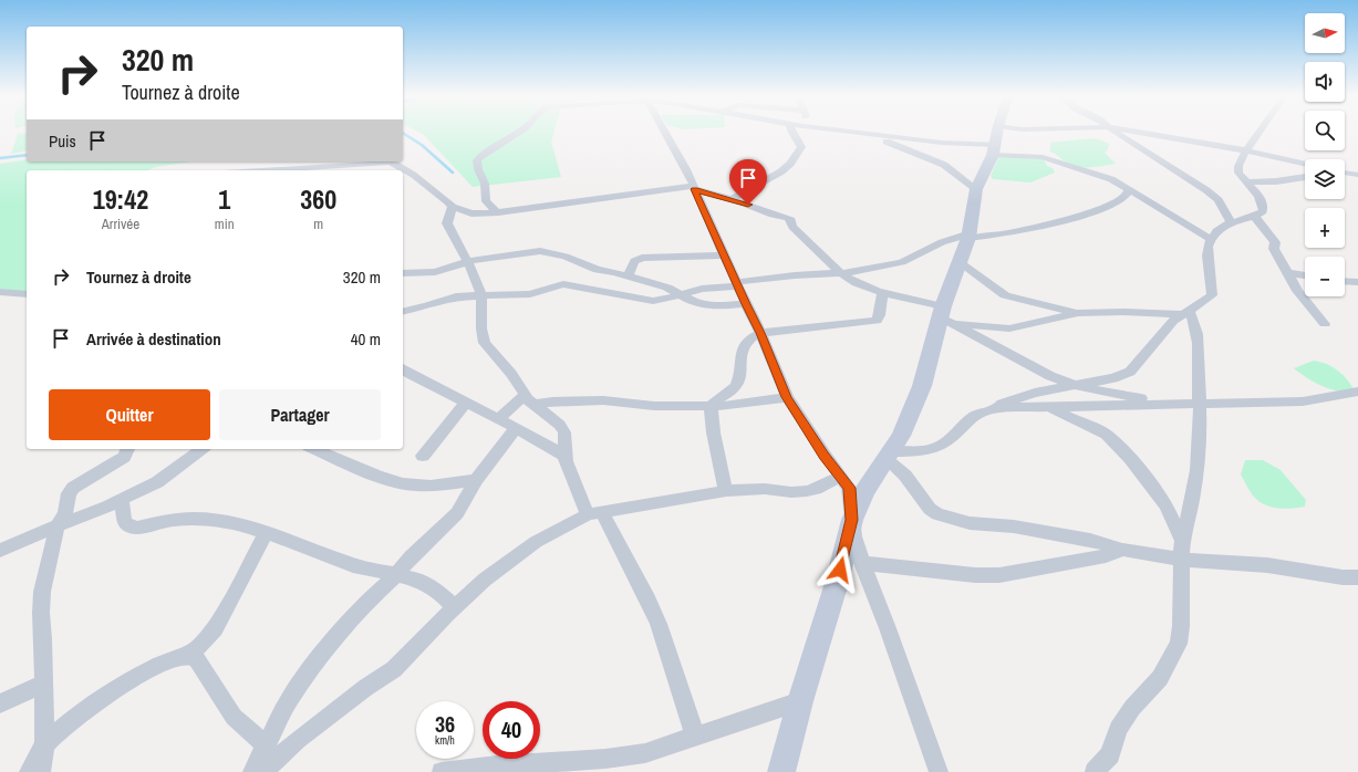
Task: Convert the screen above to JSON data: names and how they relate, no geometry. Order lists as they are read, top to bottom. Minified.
{"north":"right","page":{"map_buttons":["+","−"],"turn":["320 m","Tournez à droite"],"then":"Puis","eta":["19:42","Arrivée","1","min","360","m"],"list":[{"name":"Tournez à droite","value":"320 m"},{"name":"Arrivée à destination","value":"40 m"}],"buttons":["Quitter","Partager"],"speed":"36 km/h","limit":"40"}}
